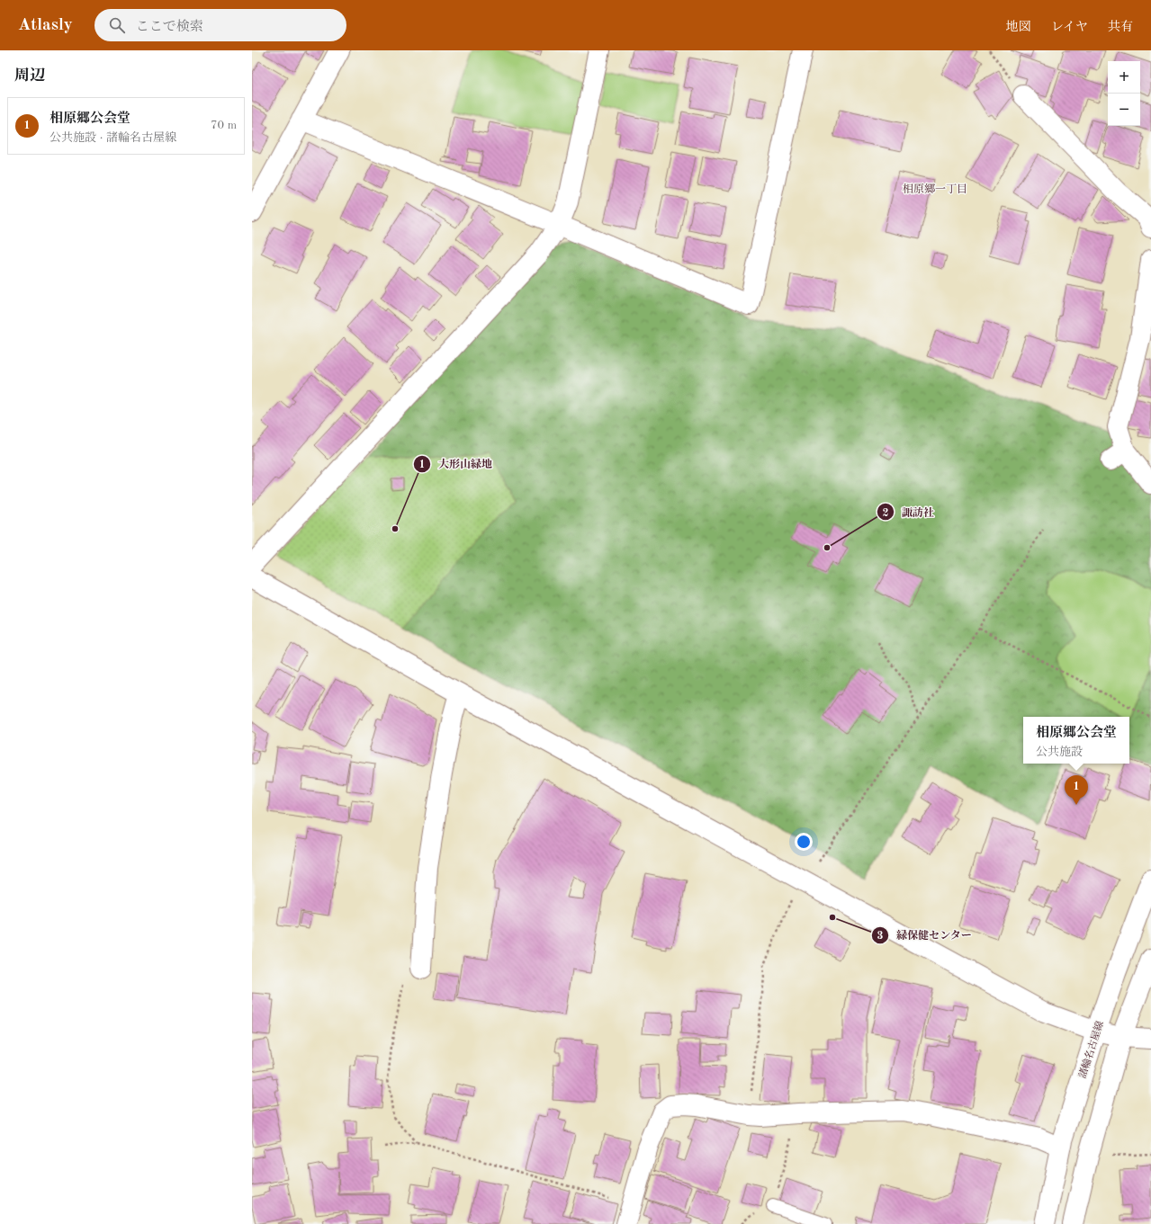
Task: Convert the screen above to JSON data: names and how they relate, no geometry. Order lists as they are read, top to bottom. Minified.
{"streets":{"street":["諸輪名古屋線"]},"districts":["相原郷一丁目"],"places":["大形山緑地","諏訪社","緑保健センター"],"page":{"header":"Atlasly","search":"ここで検索","nav":["地図","レイヤ","共有"],"heading":"周辺","map_buttons":["+","−"],"list":[{"mark":"1","name":"相原郷公会堂","note":"公共施設 · 諸輪名古屋線","value":"70 m"}],"popup":["相原郷公会堂","公共施設"],"pins":"1"}}
